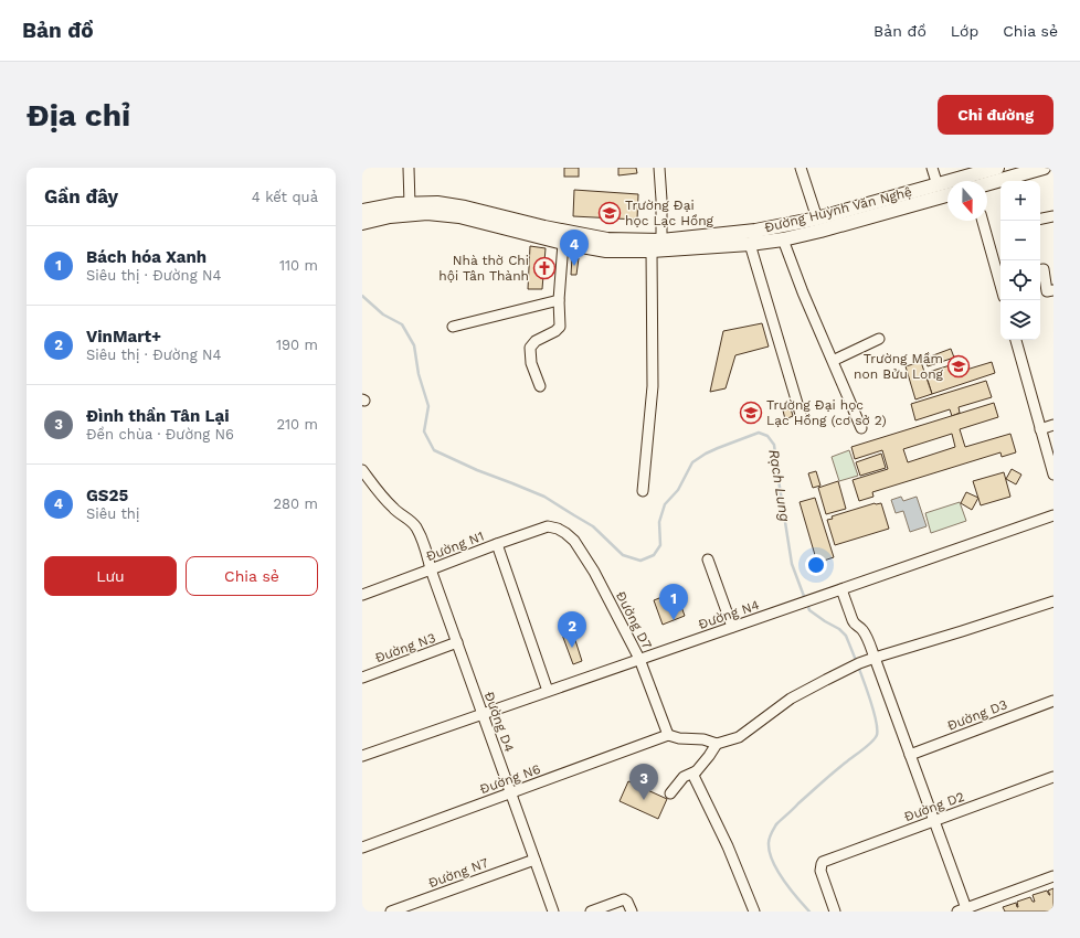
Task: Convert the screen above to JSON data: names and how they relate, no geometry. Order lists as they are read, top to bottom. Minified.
{"streets":{"main road":["Đường Huỳnh Văn Nghệ"],"street":["Đường N1","Đường N4","Đường D7","Đường N3","Đường D3","Đường D4","Đường N6","Đường D2","Đường N7"]},"crossings":[["Đường N1","Đường D7"],["Đường N1","Đường D4"],["Đường N4","Đường D7"],["Đường N4","Đường D4"],["Đường D7","Đường N6"],["Đường N3","Đường D4"],["Đường D4","Đường N6"],["Đường D4","Đường N7"]],"water":["Rạch Lung"],"places":{"school or university":["Trường Đại học Lạc Hồng","Trường Mầm non Bửu Long","Trường Đại học Lạc Hồng (cơ sở 2)"],"church":["Nhà thờ Chi hội Tân Thành"]},"north":"bottom","page":{"header":"Bản đồ","nav":["Bản đồ","Lớp","Chia sẻ"],"buttons":["Chỉ đường",["Lưu","Chia sẻ"]],"title":"Địa chỉ","heading":["Gần đây","4 kết quả"],"map_buttons":["+","−"],"list":[{"mark":"1","name":"Bách hóa Xanh","note":"Siêu thị · Đường N4","value":"110 m"},{"mark":"2","name":"VinMart+","note":"Siêu thị · Đường N4","value":"190 m"},{"mark":"3","name":"Đình thần Tân Lại","note":"Đền chùa · Đường N6","value":"210 m"},{"mark":"4","name":"GS25","note":"Siêu thị","value":"280 m"}],"pins":["4","1","2","3"]}}
